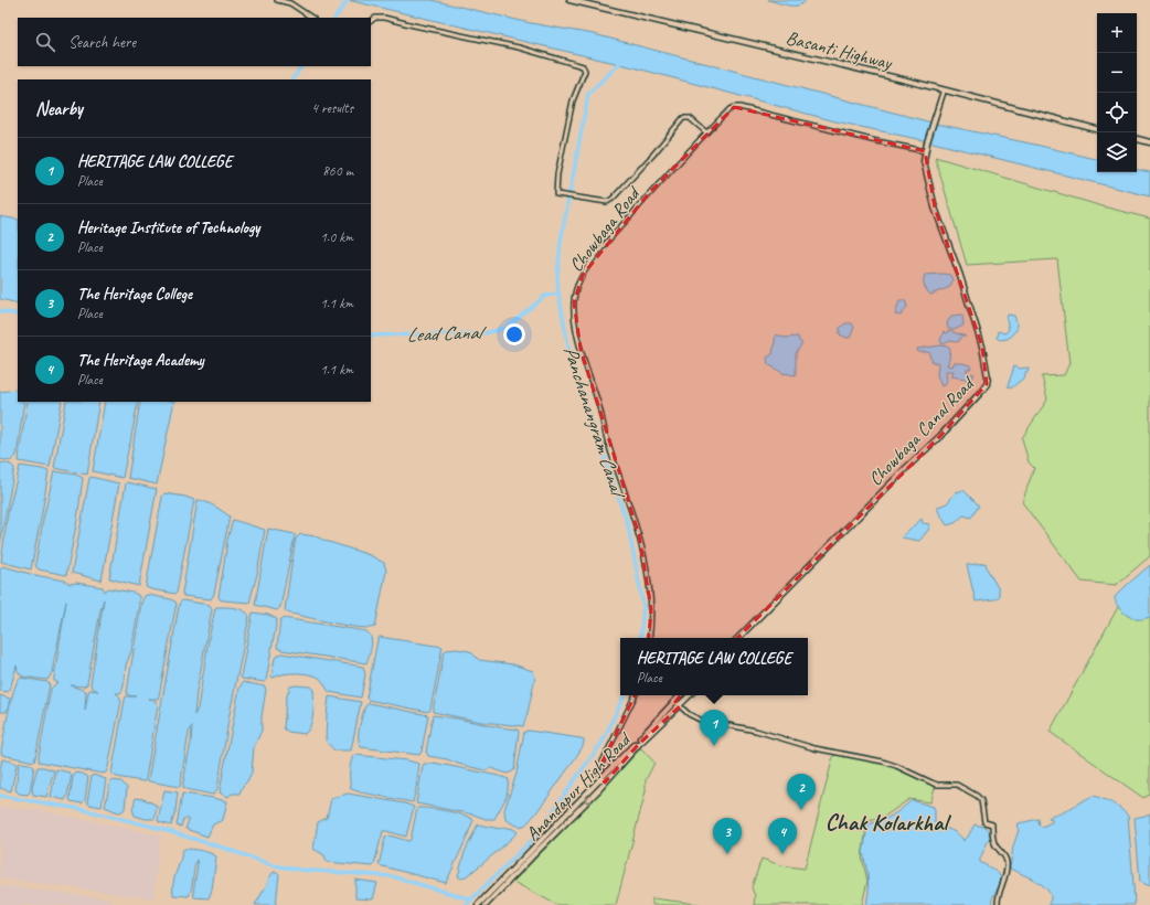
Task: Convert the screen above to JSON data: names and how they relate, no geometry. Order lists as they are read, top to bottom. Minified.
{"streets":{"main road":["Basanti Highway","Chowbaga Canal Road","Anandapur High Road"],"street":["Chowbaga Road"]},"crossings":[["Basanti Highway","Chowbaga Canal Road"],["Chowbaga Road","Chowbaga Canal Road"]],"districts":["Chak Kolarkhal"],"water":["Lead Canal","Panchanangram Canal"],"page":{"map_buttons":["+","−"],"search":"Search here","heading":["Nearby","4 results"],"list":[{"mark":"1","name":"HERITAGE LAW COLLEGE","note":"Place","value":"860 m"},{"mark":"2","name":"Heritage Institute of Technology","note":"Place","value":"1.0 km"},{"mark":"3","name":"The Heritage College","note":"Place","value":"1.1 km"},{"mark":"4","name":"The Heritage Academy","note":"Place","value":"1.1 km"}],"popup":["HERITAGE LAW COLLEGE","Place"],"pins":["1","2","3","4"]}}
